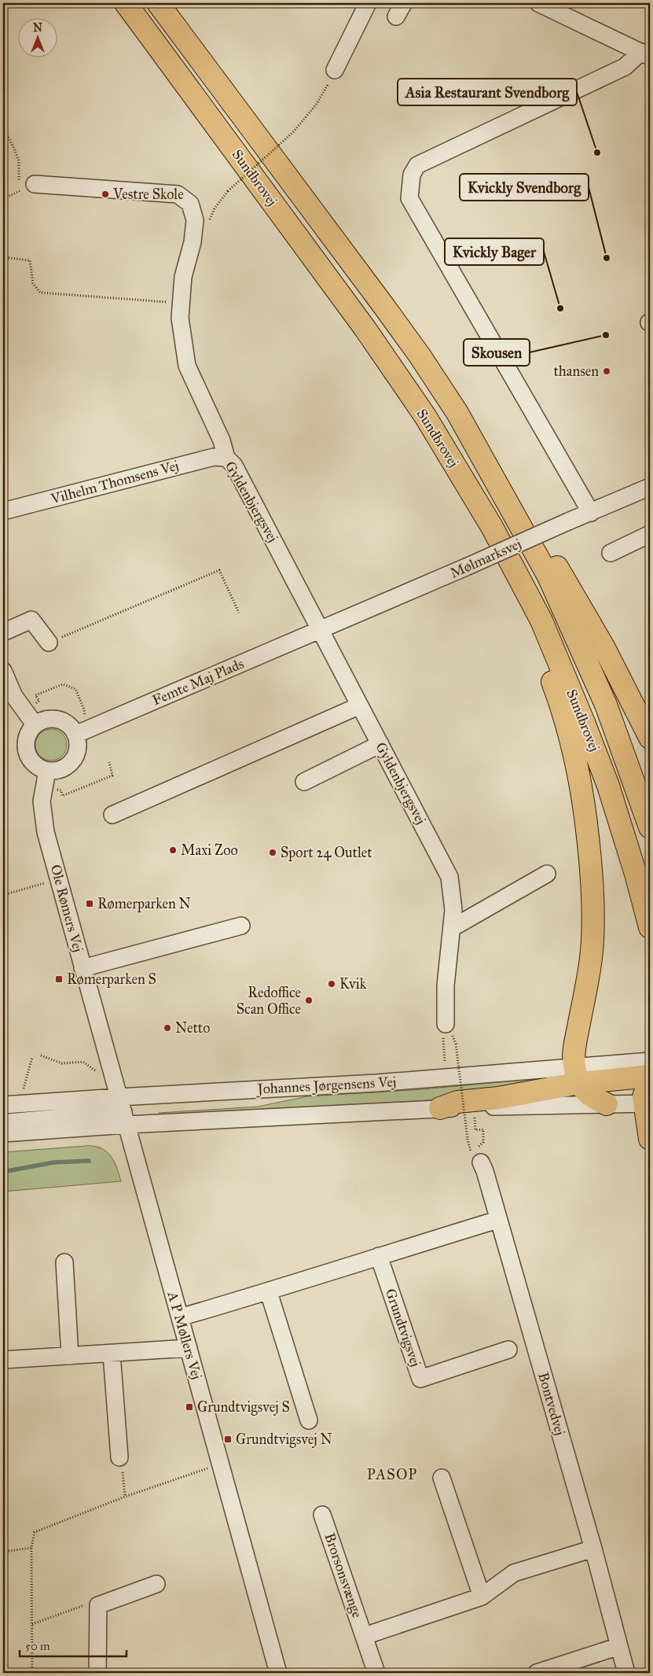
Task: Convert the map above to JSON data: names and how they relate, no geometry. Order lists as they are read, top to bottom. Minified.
{"streets":{"main road":["Sundbrovej"],"street":["Vilhelm Thomsens Vej","Gyldenbjergsvej","Mølmarksvej","Femte Maj Plads","Ole Rømers Vej","Johannes Jørgensens Vej","Grundtvigsvej","A P Møllers Vej","Bontvedvej","Brorsonsvænge"]},"crossings":[["Vilhelm Thomsens Vej","Gyldenbjergsvej"],["Gyldenbjergsvej","Mølmarksvej"],["Gyldenbjergsvej","Femte Maj Plads"],["Mølmarksvej","Femte Maj Plads"],["Femte Maj Plads","Ole Rømers Vej"],["Ole Rømers Vej","Johannes Jørgensens Vej"],["Ole Rømers Vej","A P Møllers Vej"],["Johannes Jørgensens Vej","A P Møllers Vej"],["Bontvedvej","Brorsonsvænge"]],"districts":["PASOP"],"places":{"other":["Asia Restaurant Svendborg","Vestre Skole","Kvickly Svendborg","Kvickly Bager","Skousen","thansen","Maxi Zoo","Sport 24 Outlet","Kvik","Redoffice Scan Office","Netto"],"transit":["Rømerparken N","Rømerparken S","Grundtvigsvej S","Grundtvigsvej N"]},"scale_bar":"50 m","north":"top"}
